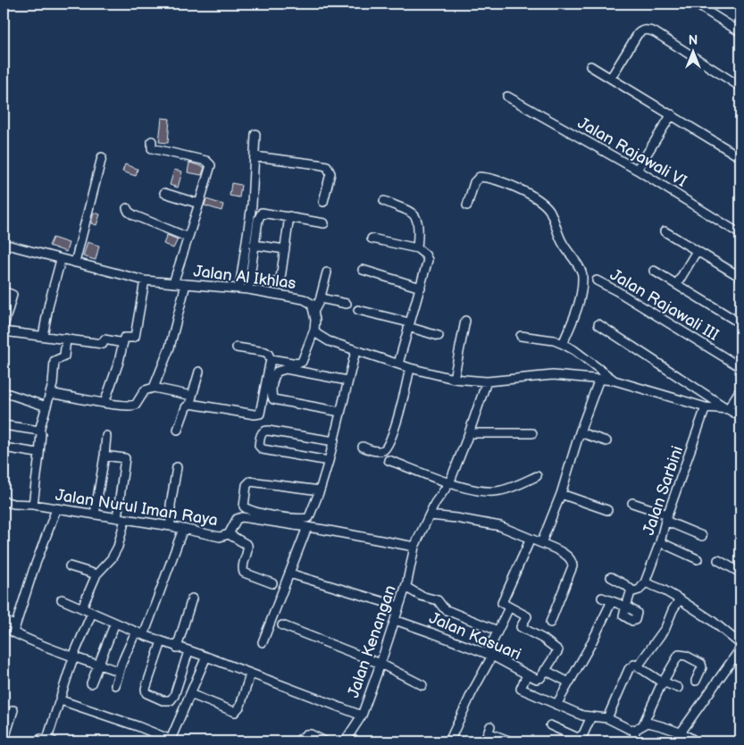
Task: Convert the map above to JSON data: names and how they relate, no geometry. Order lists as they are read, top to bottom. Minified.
{"streets":{"street":["Jalan Rajawali VI","Jalan Al Ikhlas","Jalan Rajawali III","Jalan Sarbini","Jalan Nurul Iman Raya","Jalan Kasuari","Jalan Kenangan"]},"crossings":[["Jalan Nurul Iman Raya","Jalan Kenangan"],["Jalan Kasuari","Jalan Kenangan"]],"north":"top"}
